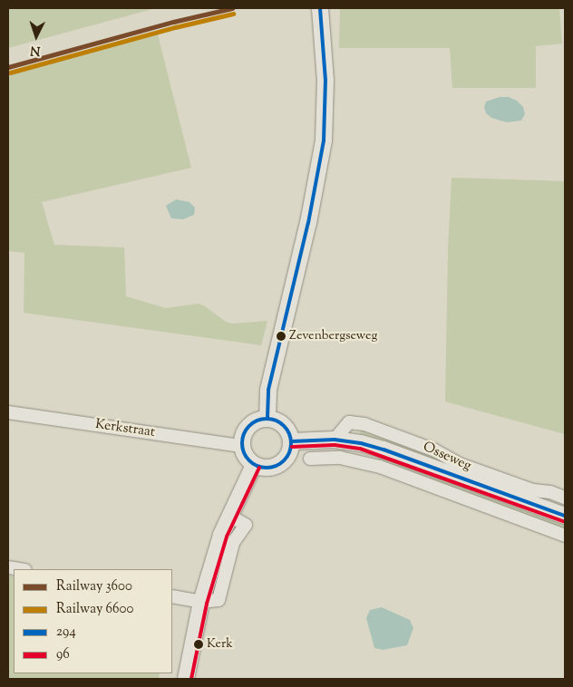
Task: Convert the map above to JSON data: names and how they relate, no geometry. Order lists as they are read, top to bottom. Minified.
{"streets":{"street":["Kerkstraat","Osseweg"]},"crossings":[["Kerkstraat","Osseweg"]],"places":["Zevenbergseweg","Kerk"],"lines":["rail line 3600","transit line 294","rail line 6600","transit line 96"],"legend":["Railway 3600","Railway 6600","294","96"],"north":"bottom"}
